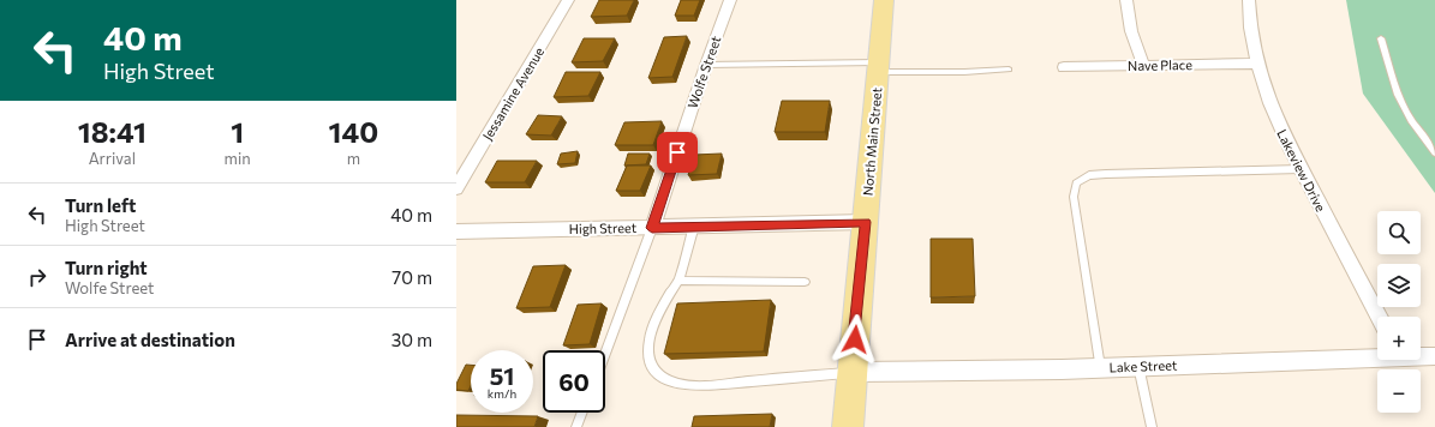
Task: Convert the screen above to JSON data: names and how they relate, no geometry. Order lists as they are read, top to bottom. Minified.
{"streets":{"main road":["North Main Street"],"street":["Nave Place","Wolfe Street","Jessamine Avenue","Lakeview Drive","High Street","Lake Street"]},"crossings":[["Nave Place","Lakeview Drive"],["Wolfe Street","High Street"],["North Main Street","High Street"],["North Main Street","Lake Street"]],"page":{"turn":["40 m","High Street"],"eta":["18:41","Arrival","1","min","140","m"],"list":[{"name":"Turn left","note":"High Street","value":"40 m"},{"name":"Turn right","note":"Wolfe Street","value":"70 m"},{"name":"Arrive at destination","value":"30 m"}],"map_buttons":["+","−"],"speed":"51 km/h","limit":"60"}}
